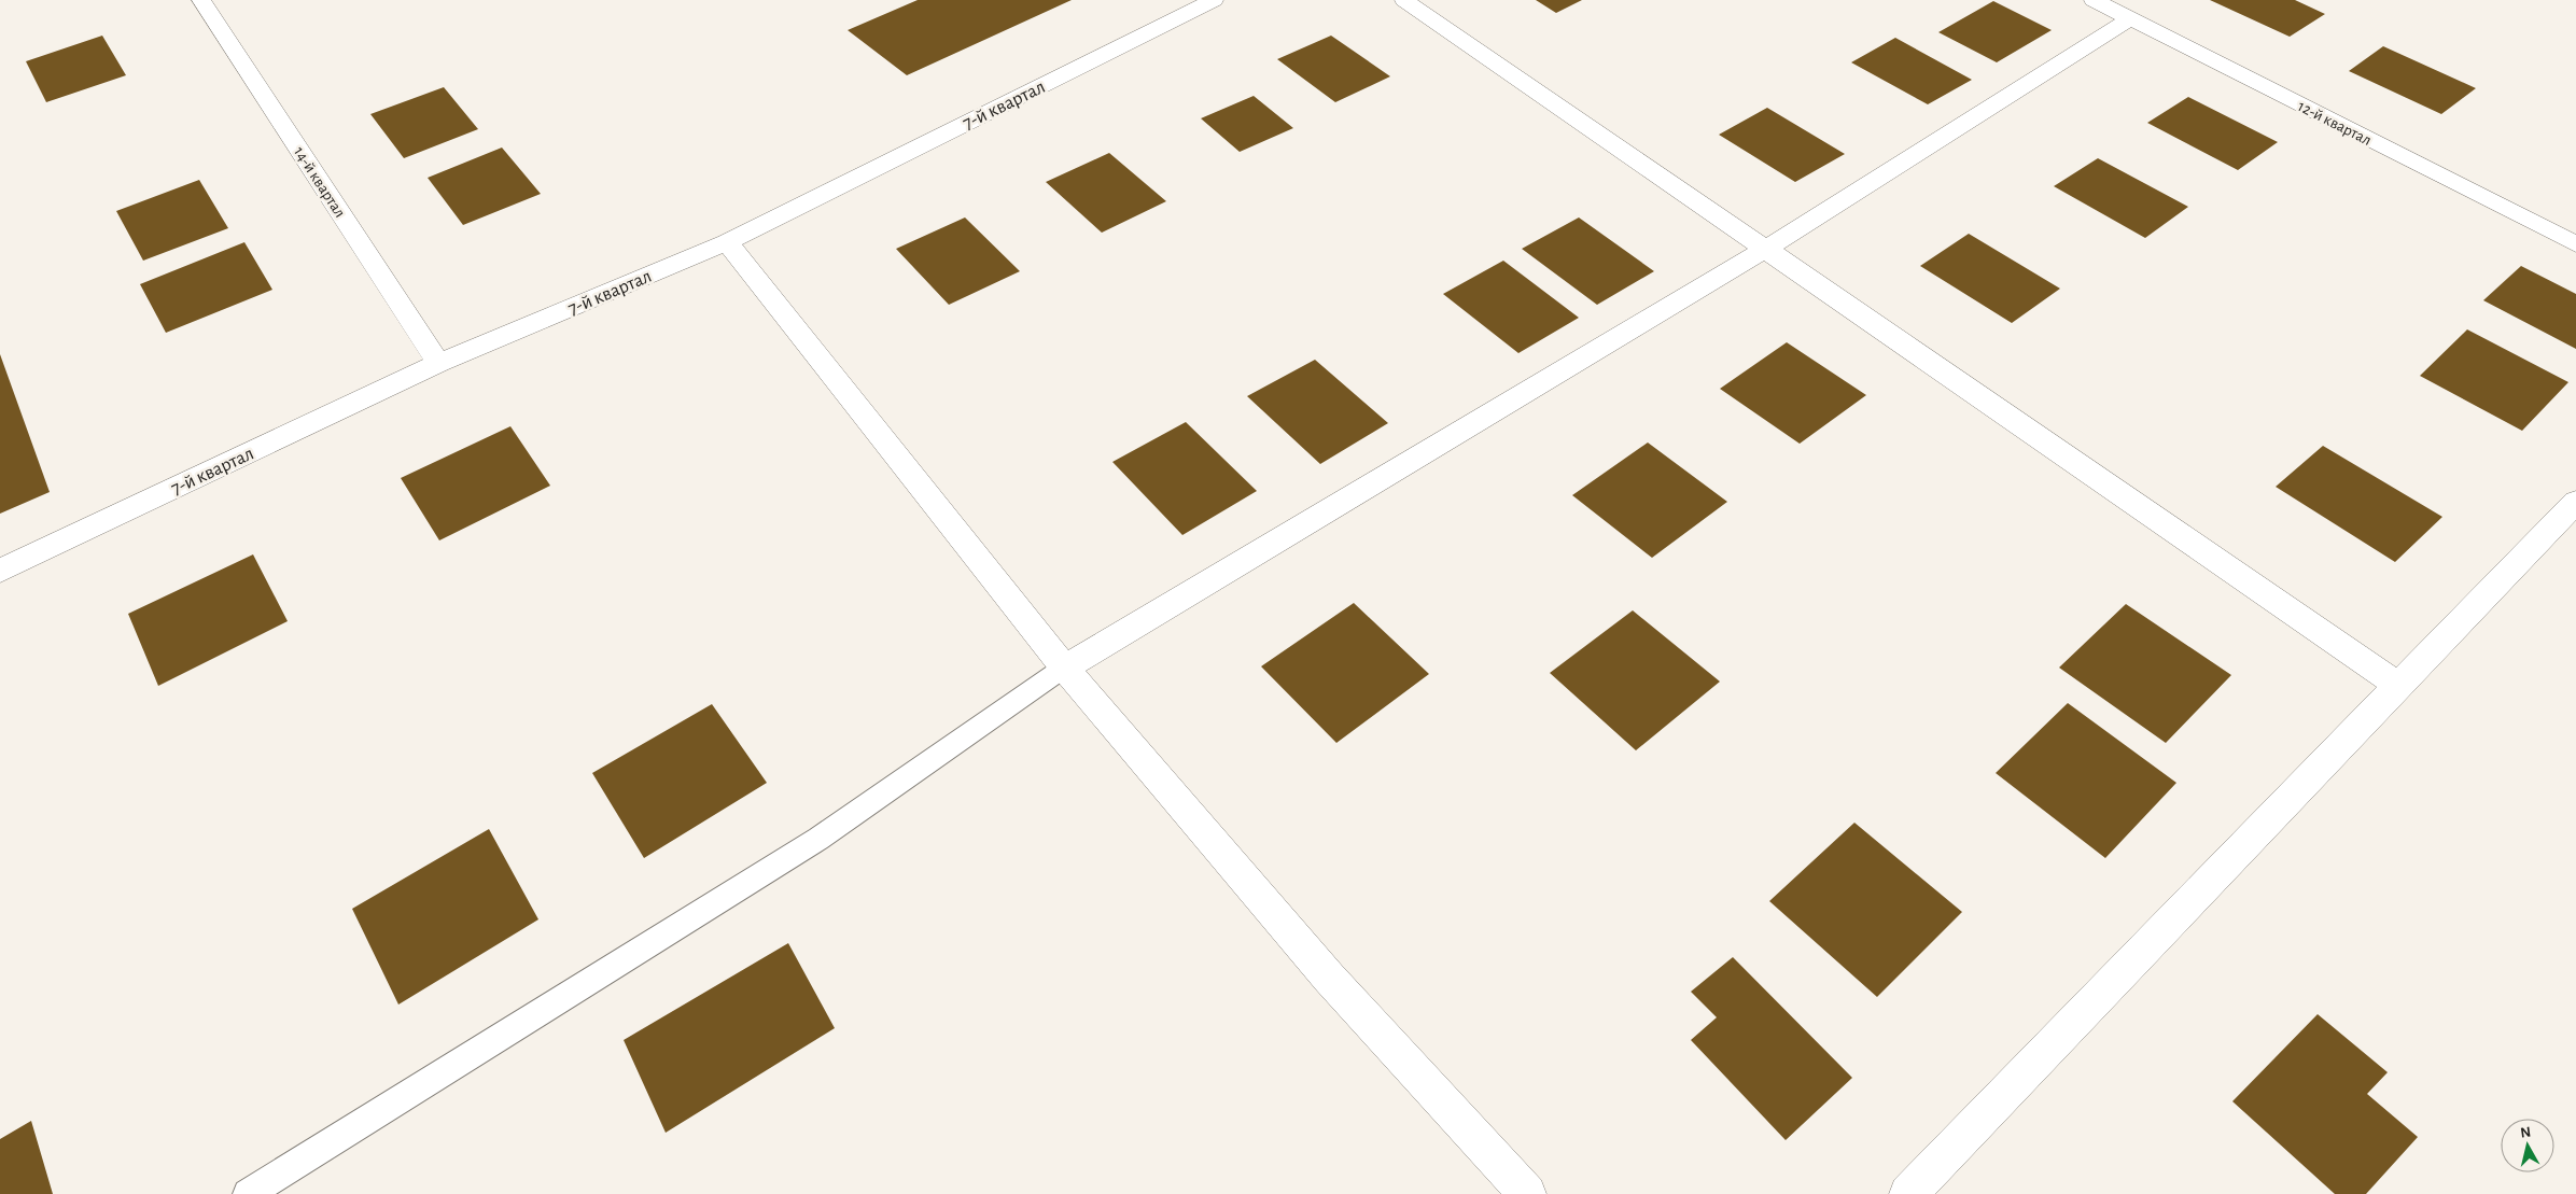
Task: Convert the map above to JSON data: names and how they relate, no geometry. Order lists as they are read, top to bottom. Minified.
{"streets":{"street":["7-й квартал","12-й квартал","14-й квартал"]},"crossings":[["7-й квартал","14-й квартал"]],"north":"top"}
